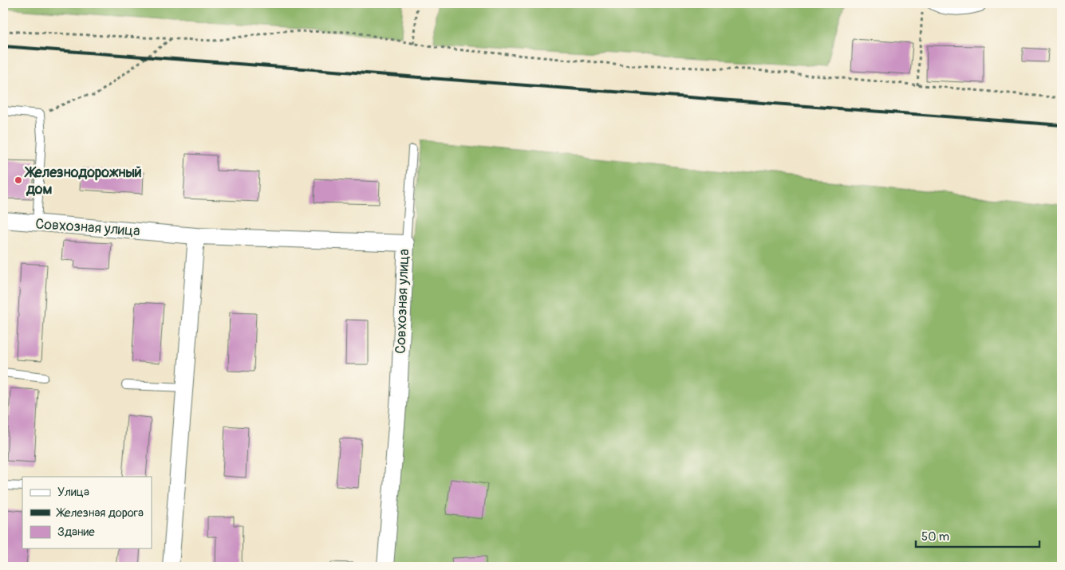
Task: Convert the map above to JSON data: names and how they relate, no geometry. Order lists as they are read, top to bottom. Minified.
{"streets":{"street":["Совхозная улица"]},"places":["Железнодорожный дом"],"legend":["Улица","Железная дорога","Здание"],"scale_bar":"50 m"}
